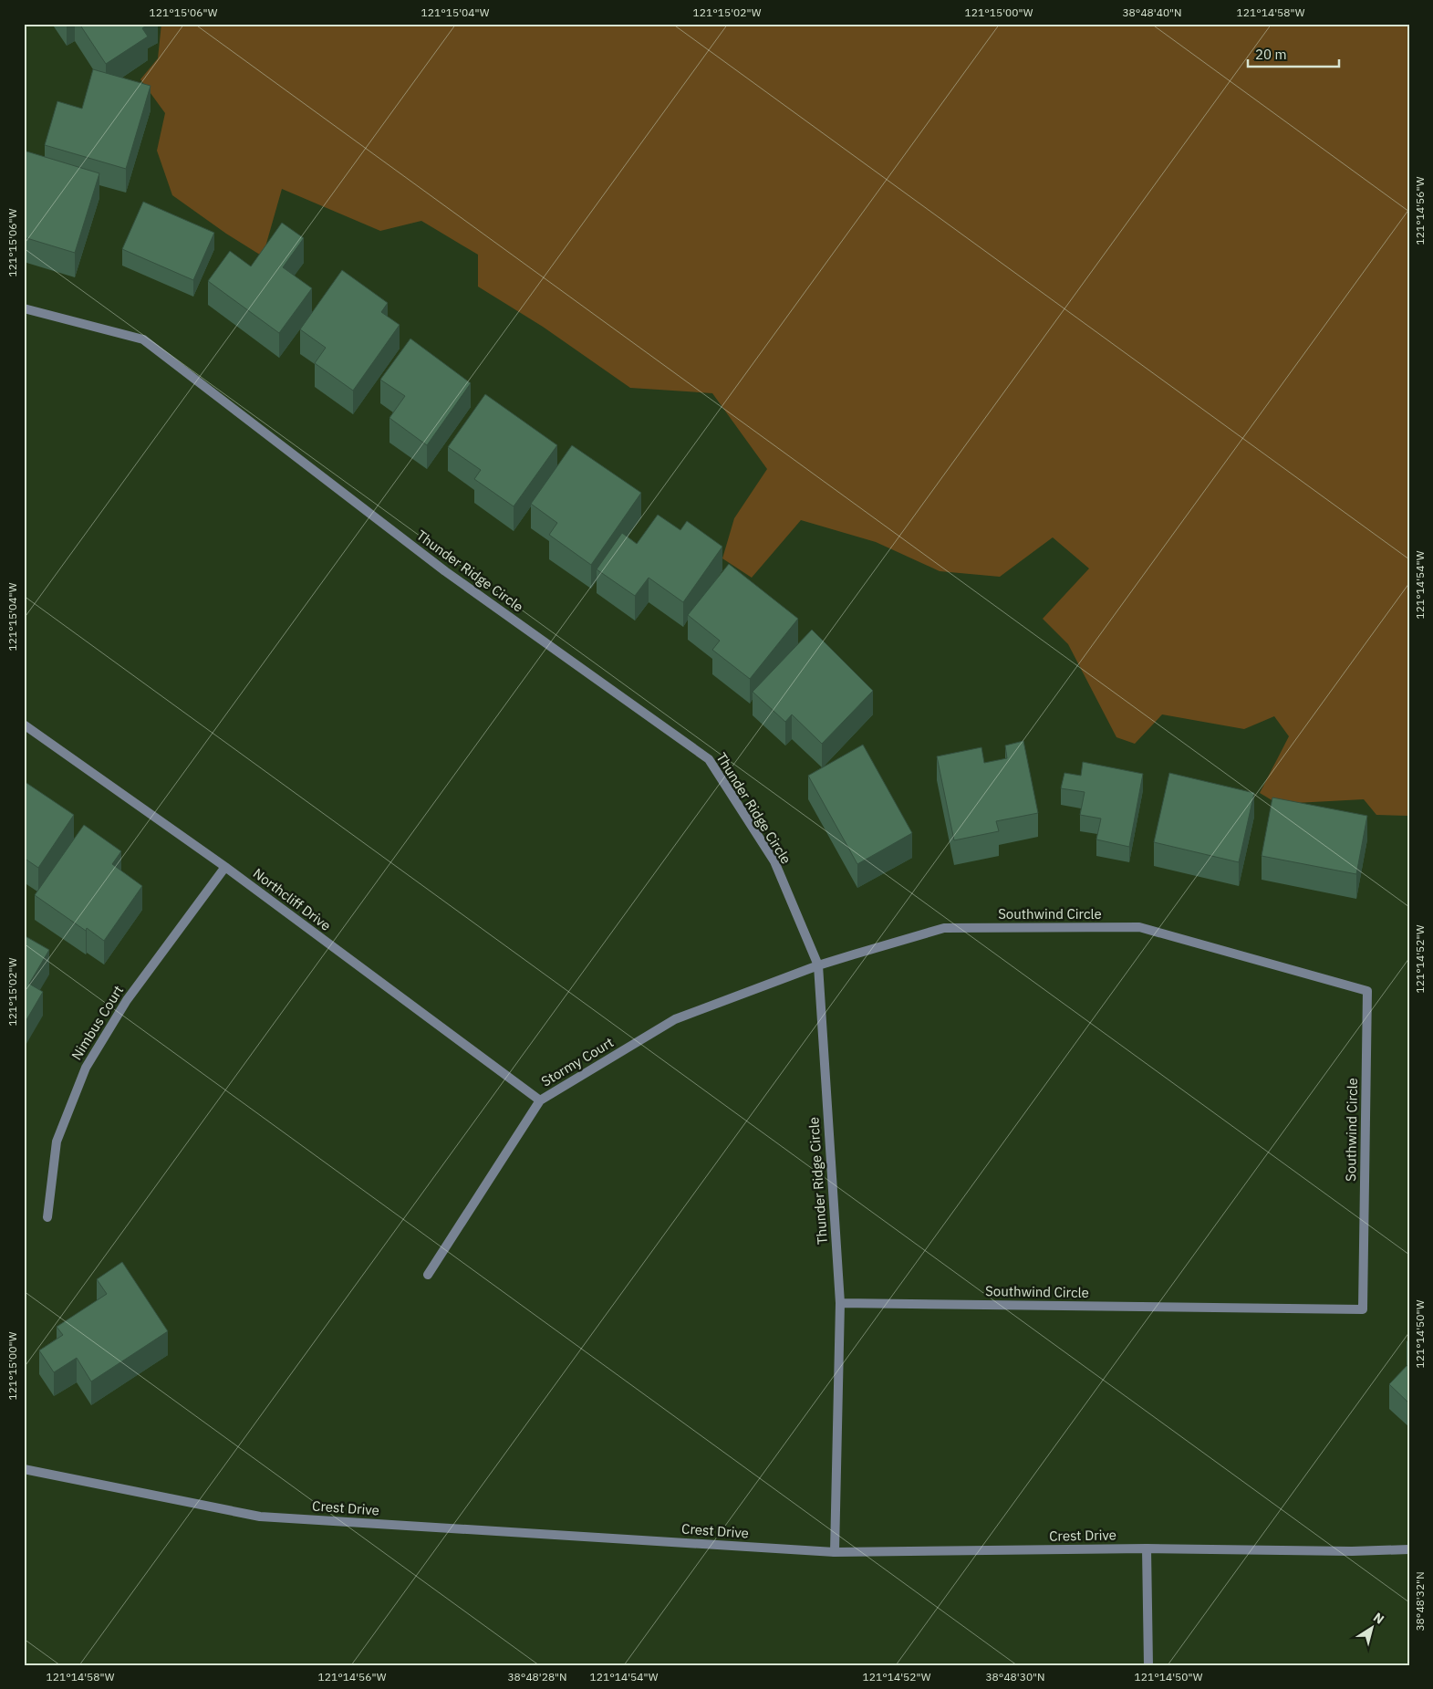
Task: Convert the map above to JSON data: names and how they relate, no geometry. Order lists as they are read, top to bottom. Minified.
{"streets":{"street":["Thunder Ridge Circle","Northcliff Drive","Southwind Circle","Nimbus Court","Stormy Court","Crest Drive"]},"crossings":[["Thunder Ridge Circle","Southwind Circle"],["Thunder Ridge Circle","Stormy Court"],["Thunder Ridge Circle","Crest Drive"],["Northcliff Drive","Nimbus Court"],["Northcliff Drive","Stormy Court"],["Southwind Circle","Stormy Court"]],"scale_bar":"20 m","north":"top right","coordinates":["121°15'06\"W","121°15'04\"W","121°15'02\"W","121°15'00\"W","38°48'40\"N","121°14'58\"W","121°14'56\"W","121°14'54\"W","121°14'52\"W","121°14'50\"W","38°48'32\"N","38°48'28\"N","38°48'30\"N"]}
